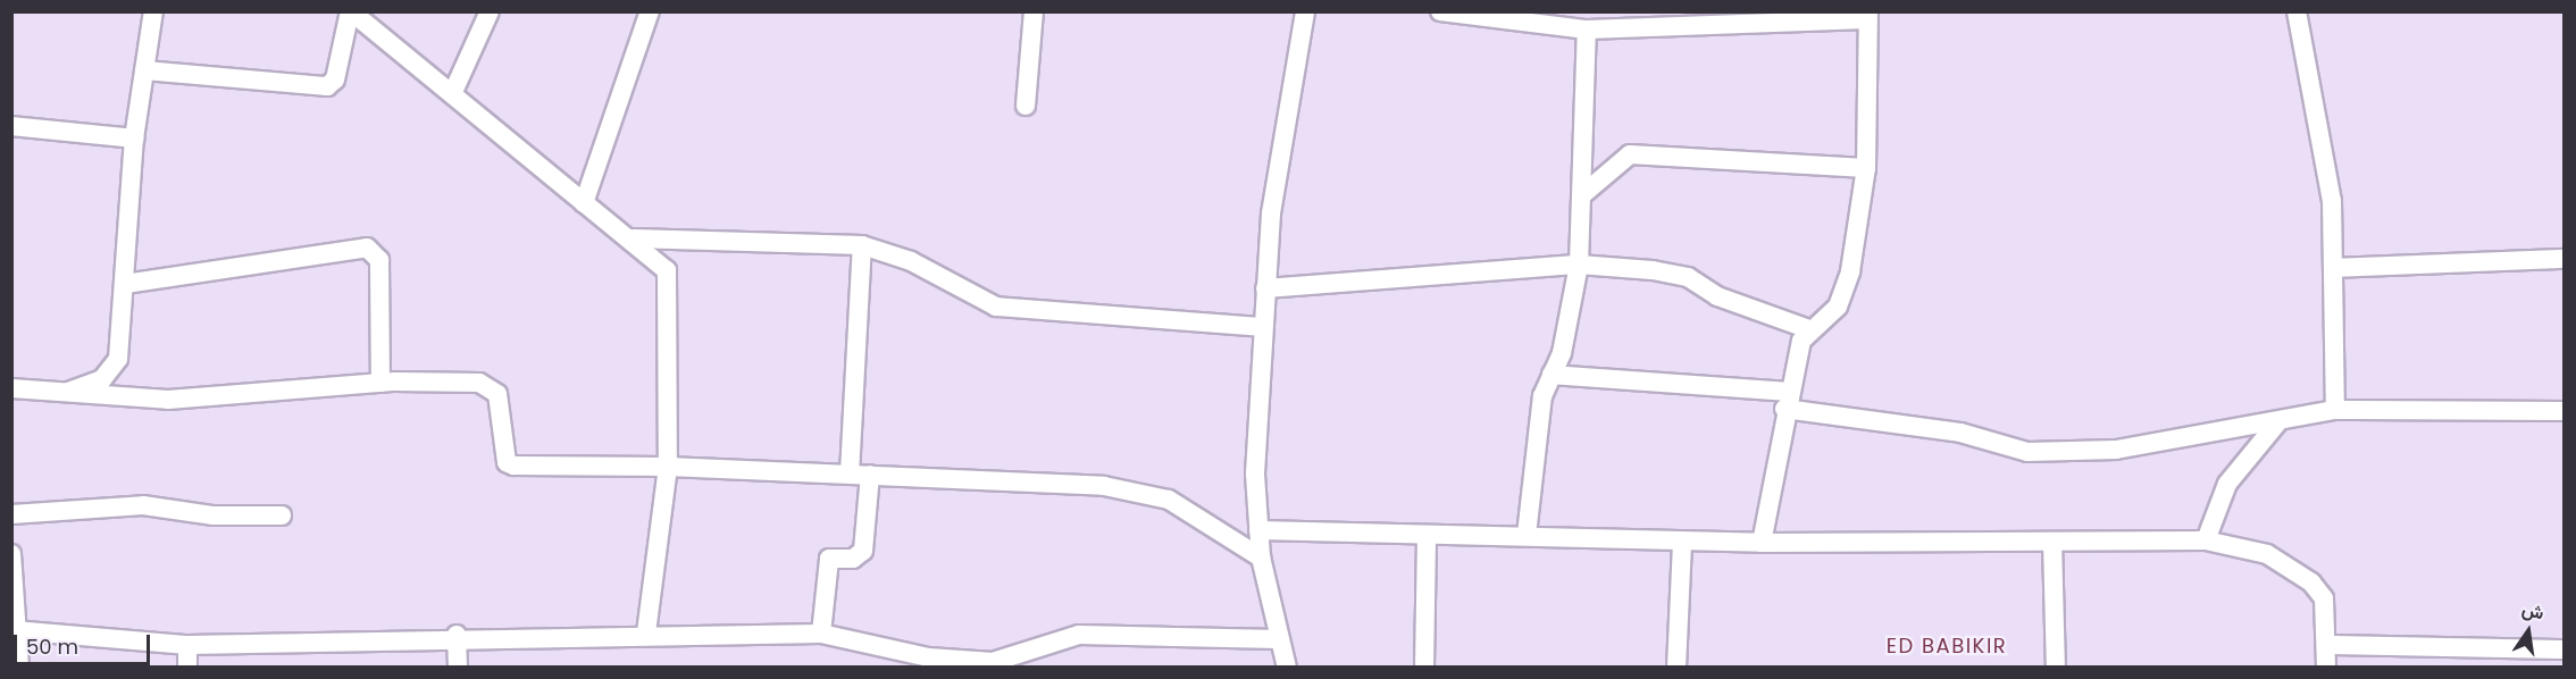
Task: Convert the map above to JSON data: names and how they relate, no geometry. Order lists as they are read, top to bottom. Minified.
{"districts":["ED BABIKIR"],"scale_bar":"50 m","north":"top"}
